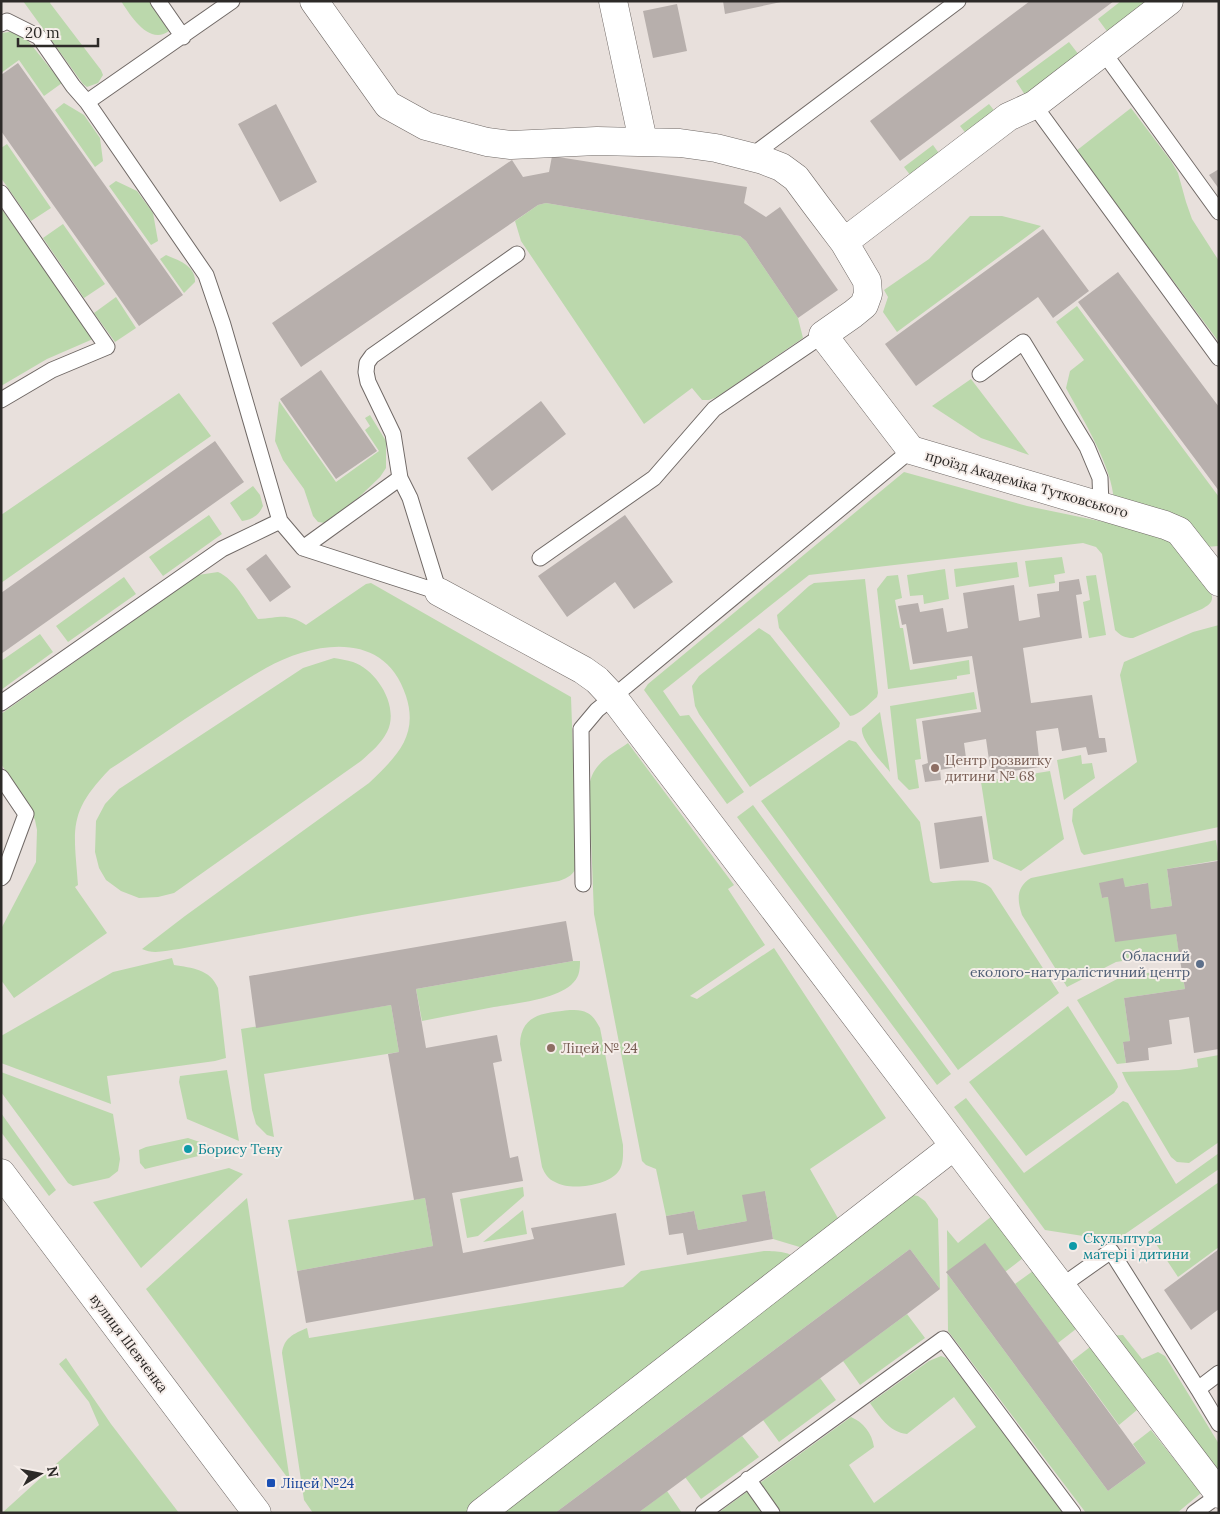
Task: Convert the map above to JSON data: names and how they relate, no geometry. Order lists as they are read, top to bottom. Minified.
{"streets":{"street":["проїзд Академіка Тутковського","вулиця Шевченка"]},"places":{"other":["Центр розвитку дитини № 68","Обласний еколого-натуралістичний центр","Ліцей № 24","Борису Тену","Скульптура матері і дитини"],"transit":["Ліцей №24"]},"scale_bar":"20 m","north":"right"}
